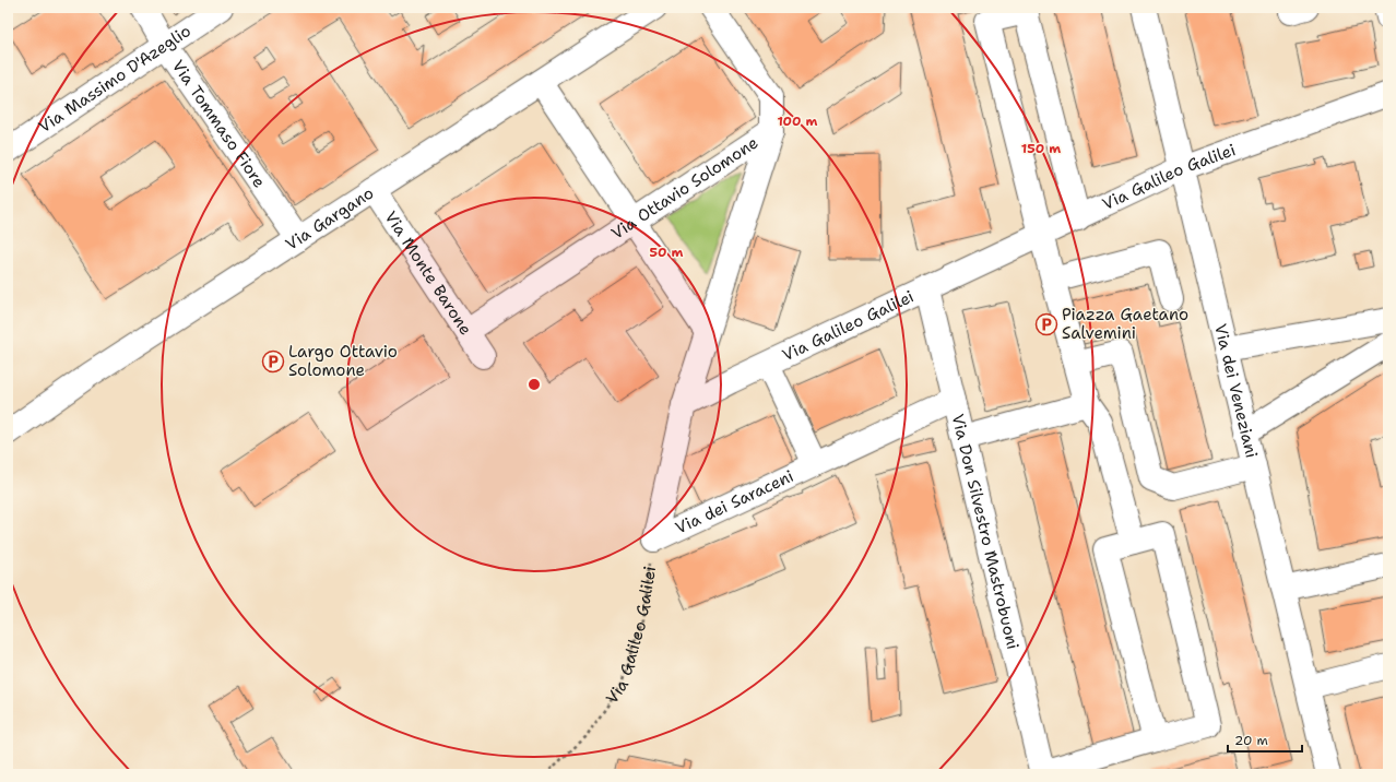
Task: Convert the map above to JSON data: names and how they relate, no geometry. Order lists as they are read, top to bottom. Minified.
{"streets":{"street":["Via Massimo D'Azeglio","Via Tommaso Fiore","Via Galileo Galilei","Via Ottavio Solomone","Via Gargano","Via Monte Barone","Via dei Veneziani","Via dei Saraceni","Via Don Silvestro Mastrobuoni"]},"crossings":[["Via Massimo D'Azeglio","Via Tommaso Fiore"],["Via Tommaso Fiore","Via Gargano"],["Via Galileo Galilei","Via Ottavio Solomone"],["Via Galileo Galilei","Via dei Veneziani"],["Via Galileo Galilei","Via dei Saraceni"],["Via Galileo Galilei","Via Don Silvestro Mastrobuoni"],["Via Ottavio Solomone","Via Monte Barone"],["Via Gargano","Via Monte Barone"],["Via dei Saraceni","Via Don Silvestro Mastrobuoni"]],"places":{"parking":["Piazza Gaetano Salvemini","Largo Ottavio Solomone"]},"scale_bar":"20 m","rings":["100 m","150 m","50 m"]}
